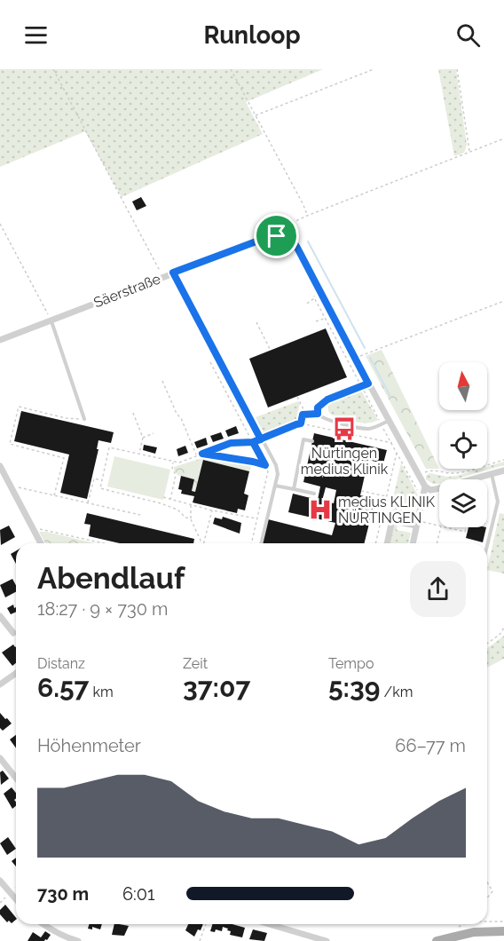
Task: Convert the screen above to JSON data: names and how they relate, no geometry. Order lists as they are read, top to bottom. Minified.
{"streets":{"street":["Säerstraße"]},"places":{"bus stop":["Nürtingen medius Klinik"],"hospital":["medius KLINIK NÜRTINGEN"]},"north":"top","page":{"header":"Runloop","heading":["Abendlauf","18:27 · 9 × 730 m"],"stats":[["Distanz","6.57 km"],["Zeit","37:07"],["Tempo","5:39 /km"]],"chart":["Höhenmeter","66–77 m"],"list":[{"name":"730 m","note":"6:01"}]}}
